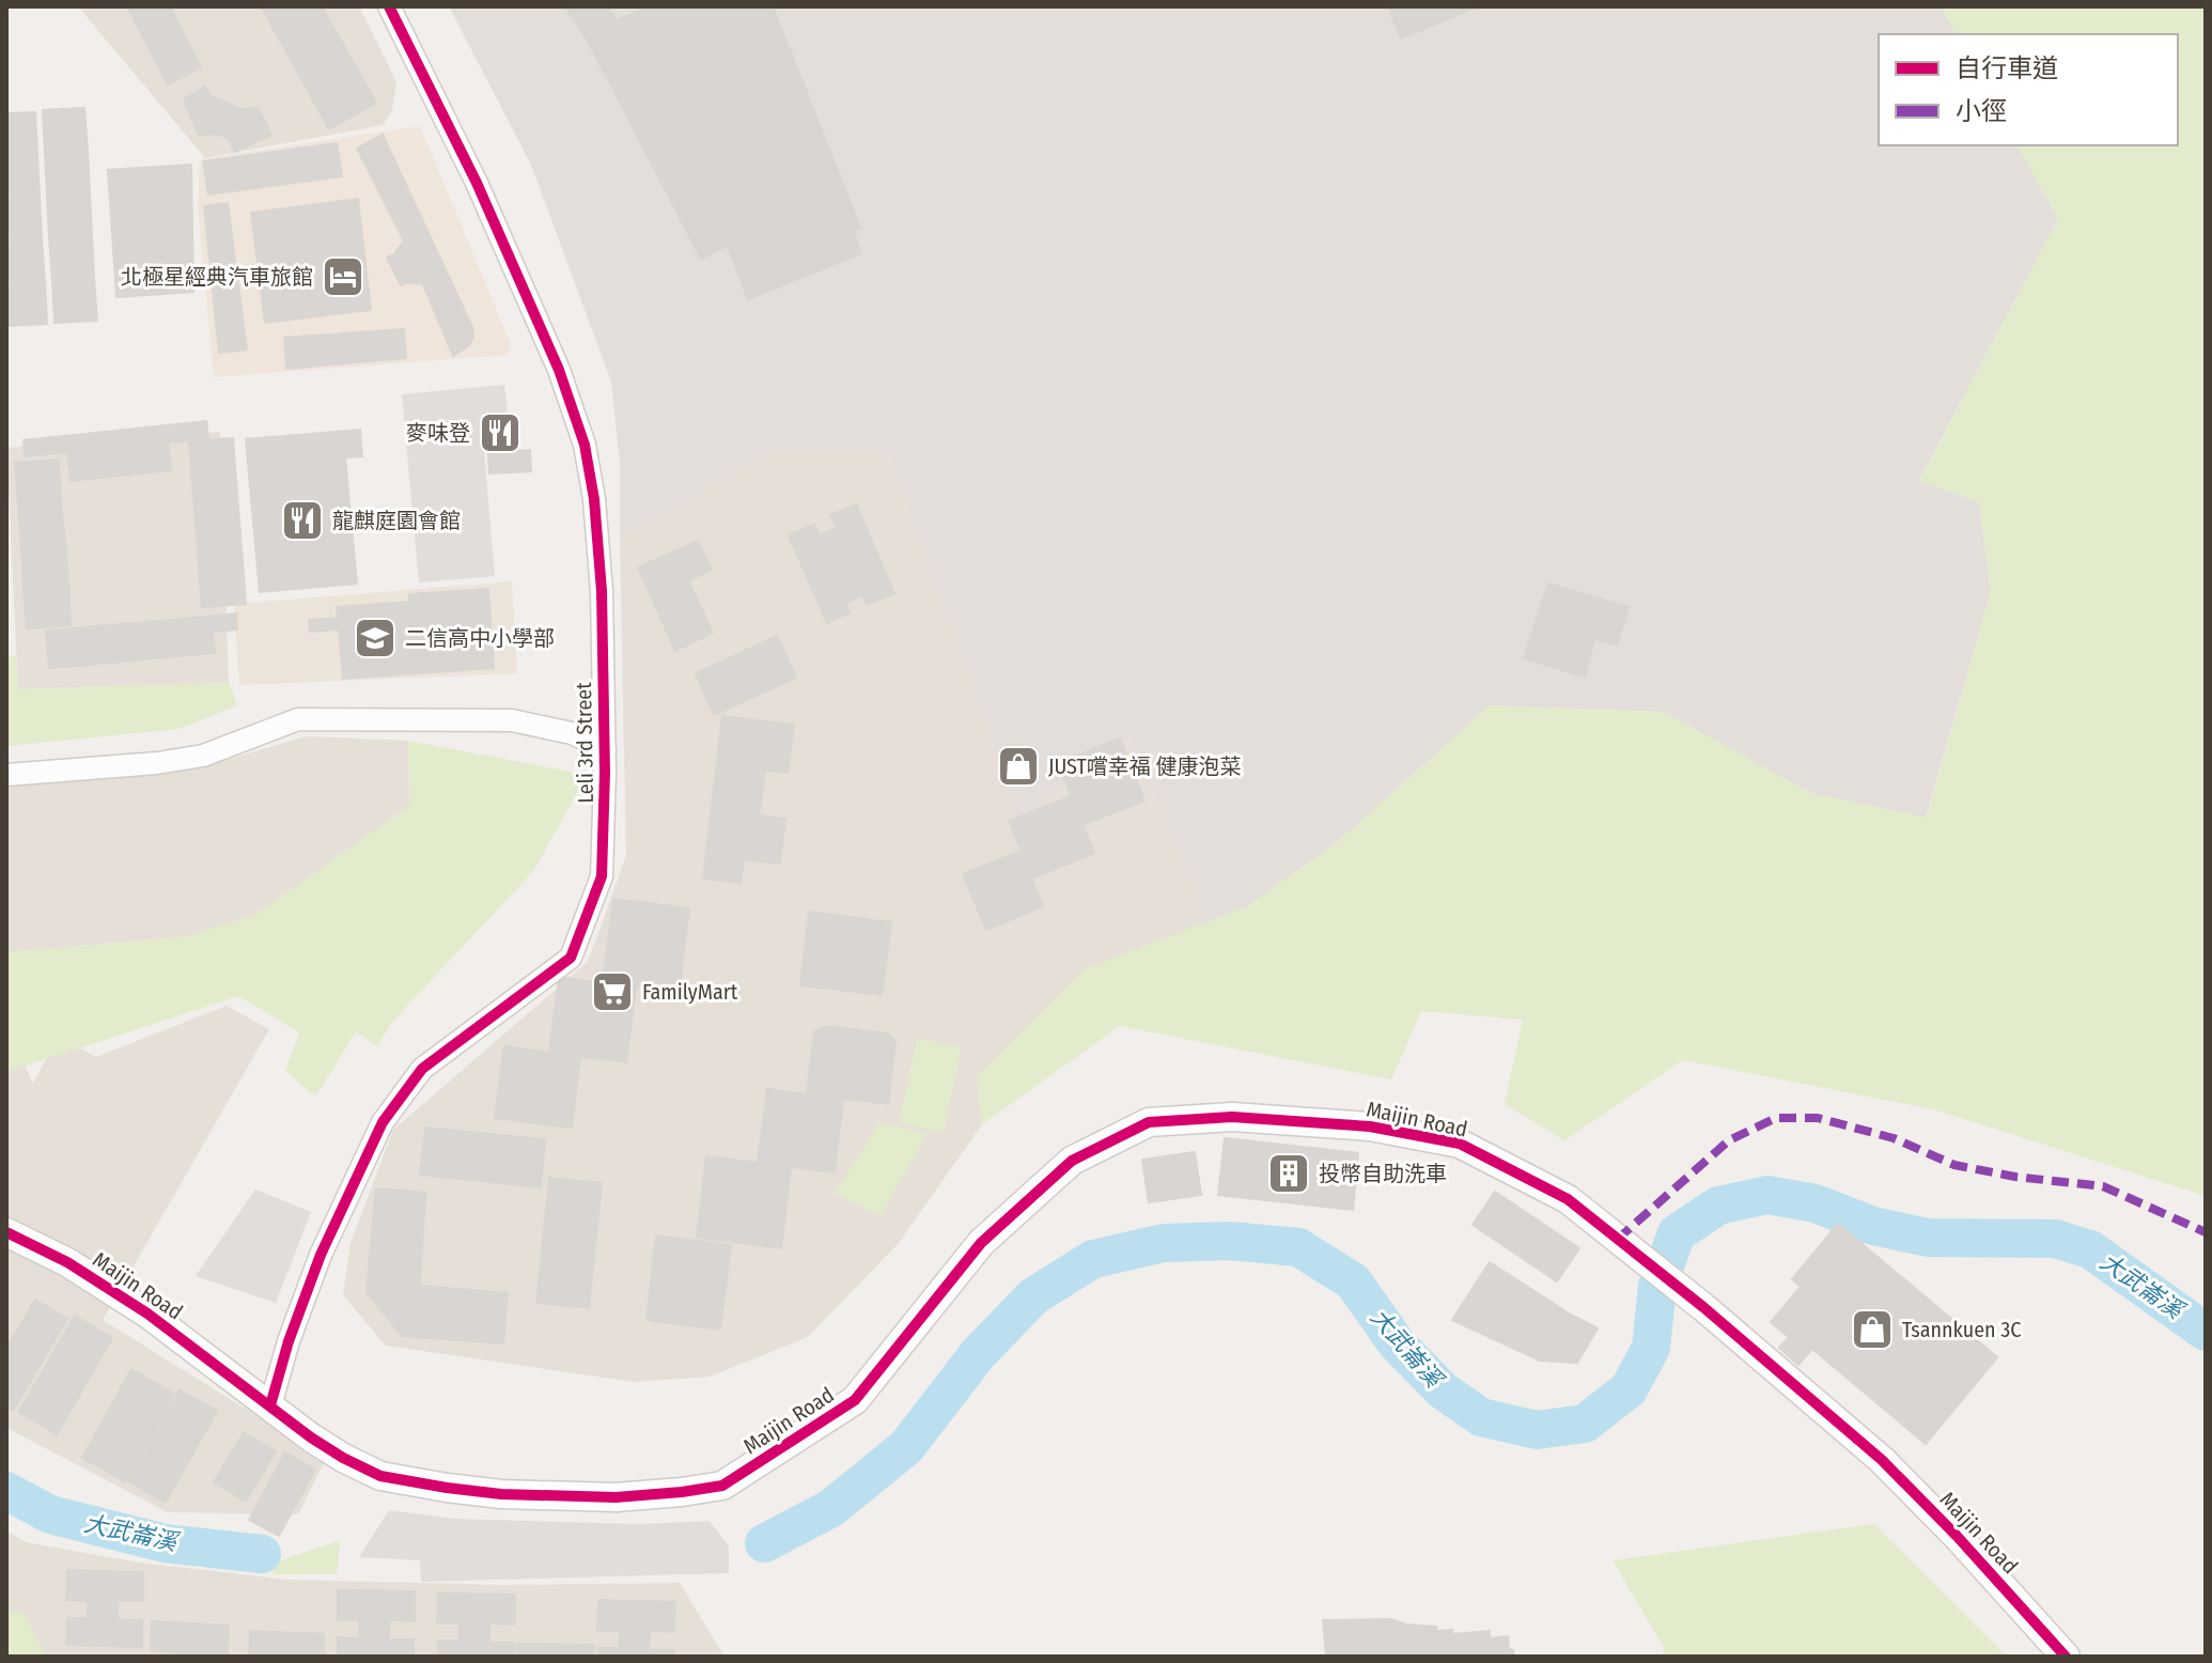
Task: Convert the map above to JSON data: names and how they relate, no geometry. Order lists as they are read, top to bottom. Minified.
{"streets":{"street":["Leli 3rd Street","Maijin Road"]},"crossings":[["Leli 3rd Street","Maijin Road"]],"water":["大武崙溪"],"places":{"hotel":["北極星經典汽車旅館"],"restaurant":["麥味登","龍麒庭園會館"],"school or university":["二信高中小學部"],"shop":["JUST嚐幸福 健康泡菜","Tsannkuen 3C"],"supermarket":["FamilyMart"],"building":["投幣自助洗車"]},"legend":["自行車道","小徑"]}
